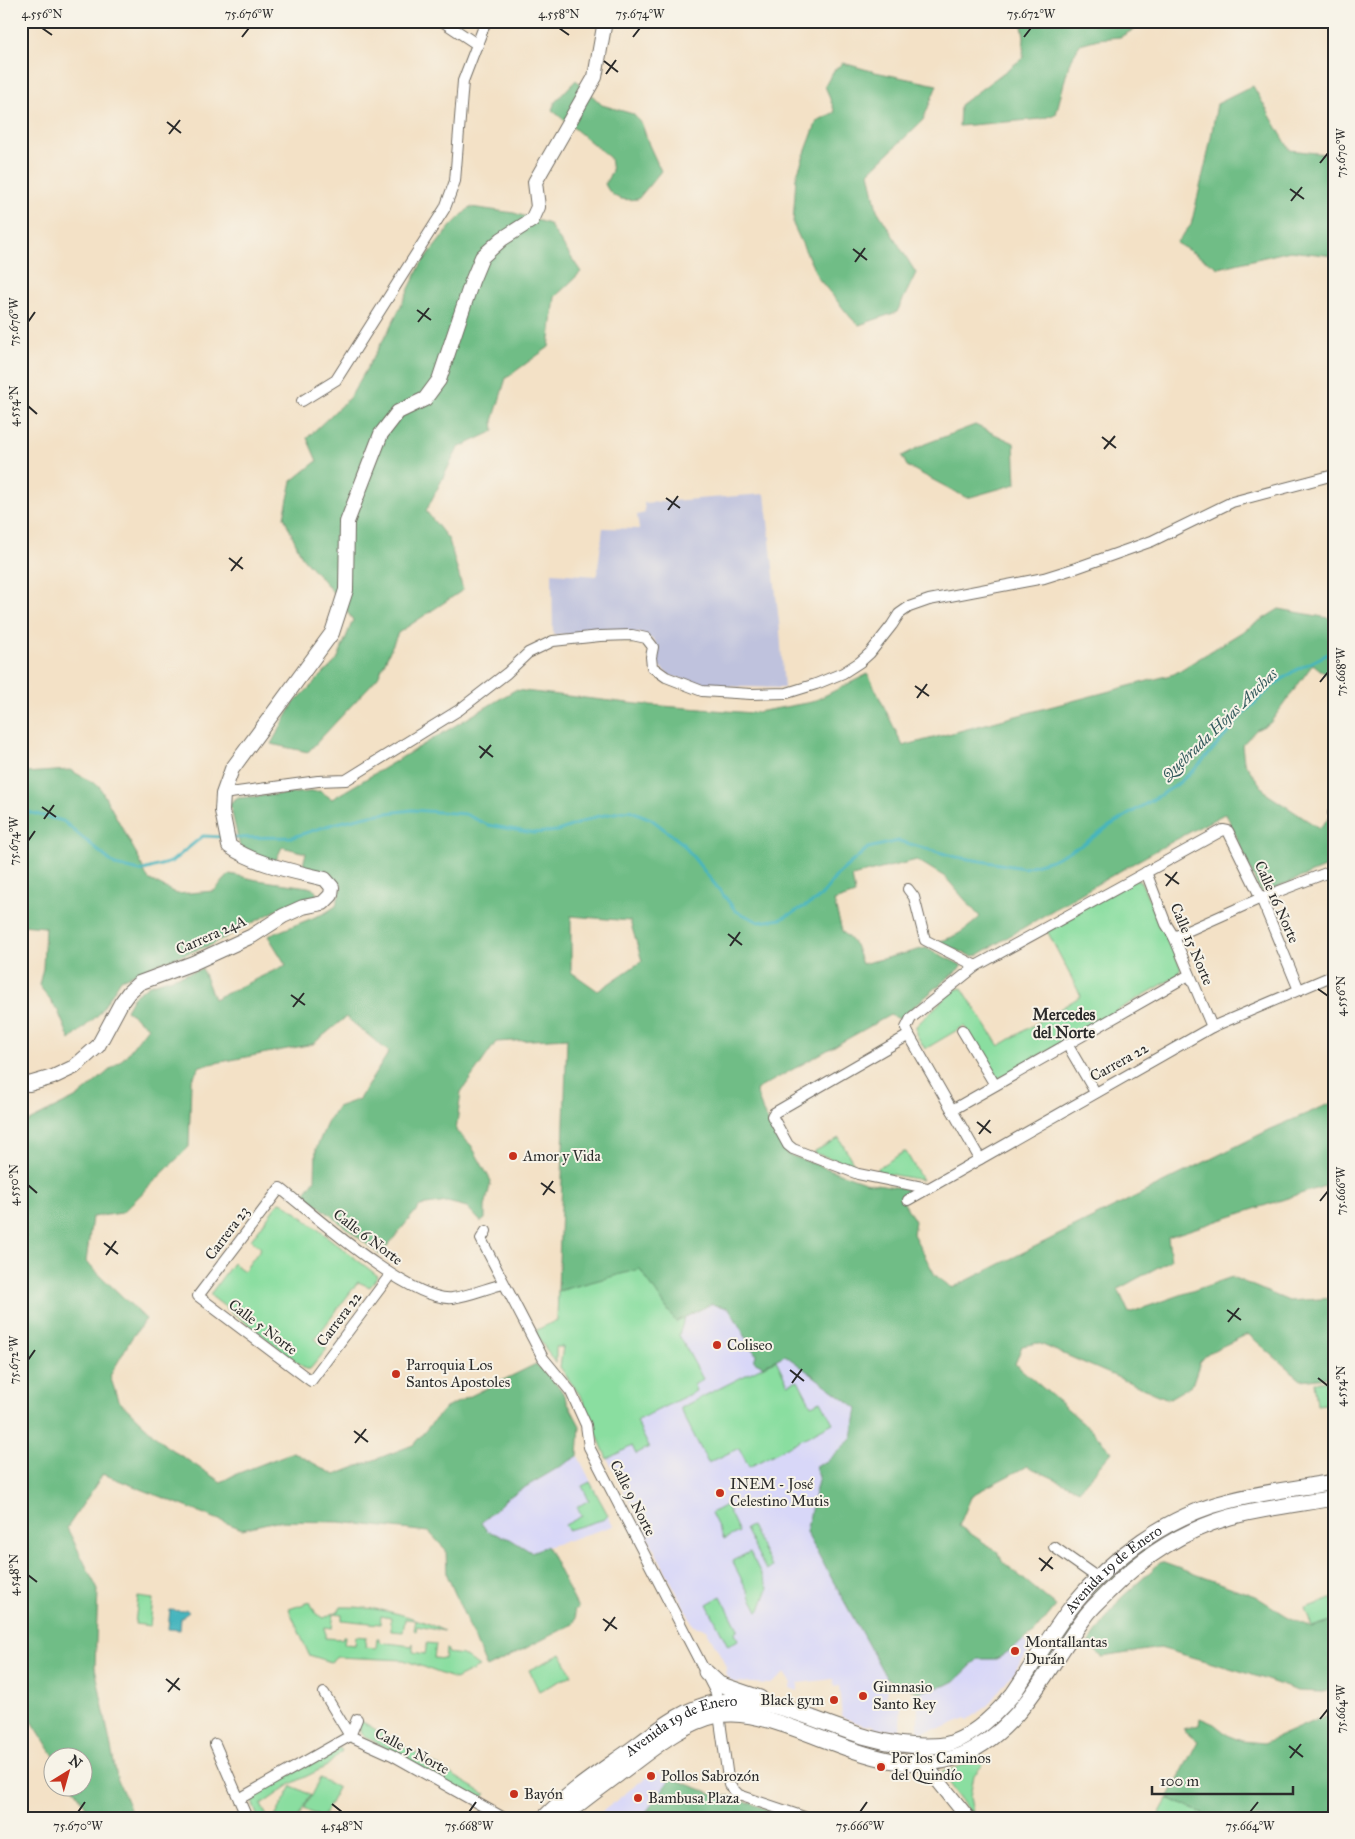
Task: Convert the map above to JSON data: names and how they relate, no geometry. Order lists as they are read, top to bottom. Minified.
{"streets":{"main road":["Avenida 19 de Enero"],"street":["Calle 16 Norte","Carrera 24A","Calle 15 Norte","Carrera 22","Carrera 23","Calle 6 Norte","Calle 5 Norte","Calle 9 Norte"]},"crossings":[["Calle 16 Norte","Calle 15 Norte"],["Calle 16 Norte","Carrera 22"],["Calle 15 Norte","Carrera 22"],["Carrera 22","Calle 6 Norte"],["Carrera 22","Calle 5 Norte"],["Carrera 23","Calle 6 Norte"],["Carrera 23","Calle 5 Norte"],["Calle 6 Norte","Calle 9 Norte"],["Calle 9 Norte","Avenida 19 de Enero"]],"districts":["Mercedes del Norte"],"water":["Quebrada Hojas Anchas"],"places":["Amor y Vida","Coliseo","Parroquia Los Santos Apostoles","INEM - José Celestino Mutis","Montallantas Durán","Gimnasio Santo Rey","Black gym","Por los Caminos del Quindío","Pollos Sabrozón","Bayón","Bambusa Plaza"],"scale_bar":"100 m","north":"top right","coordinates":["4.556°N","75.676°W","4.558°N","75.674°W","75.672°W","75.670°W","4.554°N","75.668°W","4.550°N","75.666°W","4.548°N","75.664°W"]}
